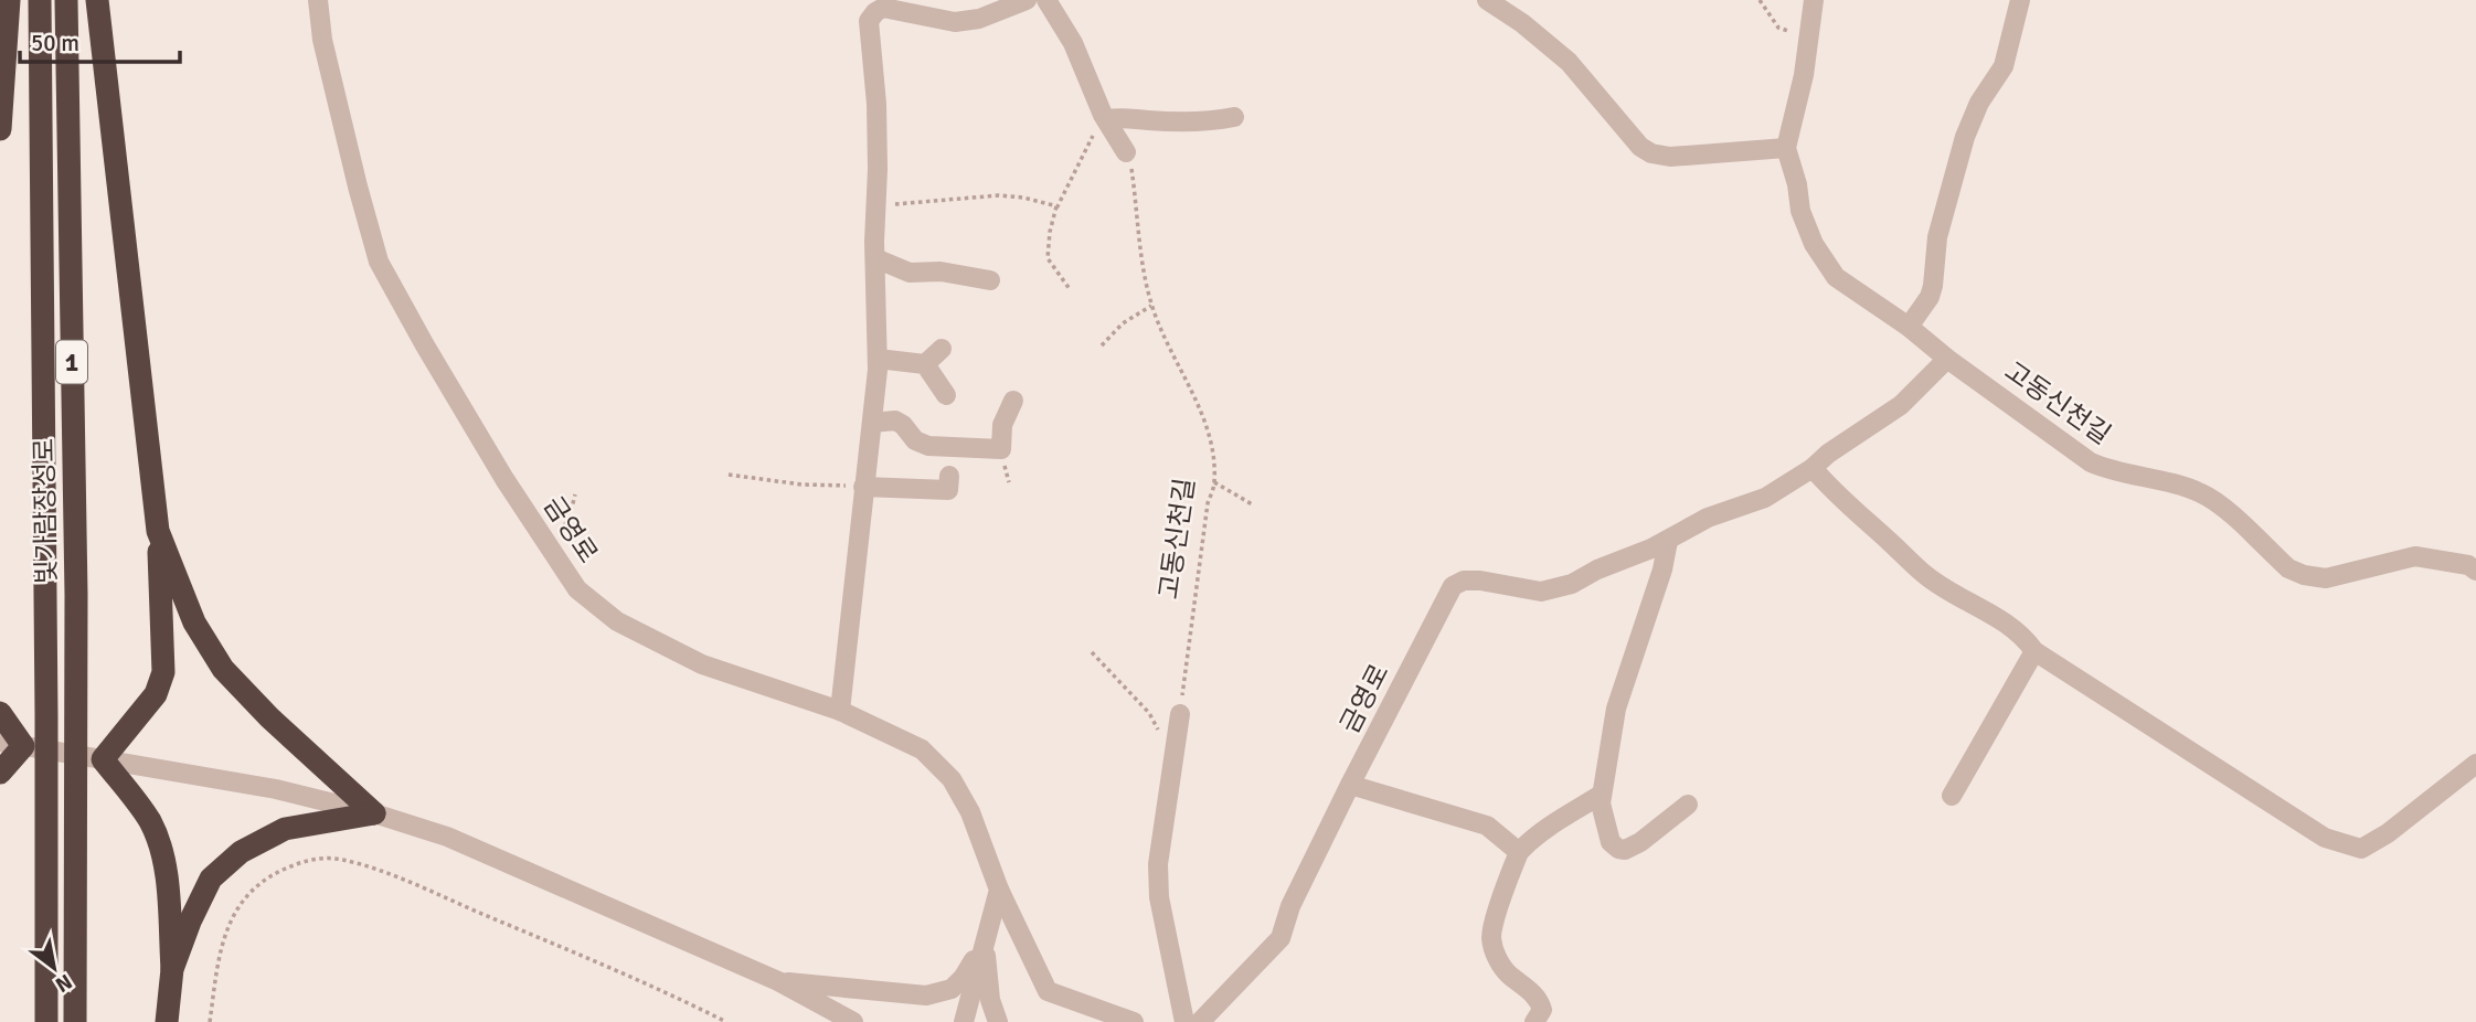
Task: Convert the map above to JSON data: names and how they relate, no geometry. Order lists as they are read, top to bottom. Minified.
{"streets":{"highway":["1","빛가람장성로"],"street":["고동신천길","금영로"]},"scale_bar":"50 m","north":"bottom right"}
